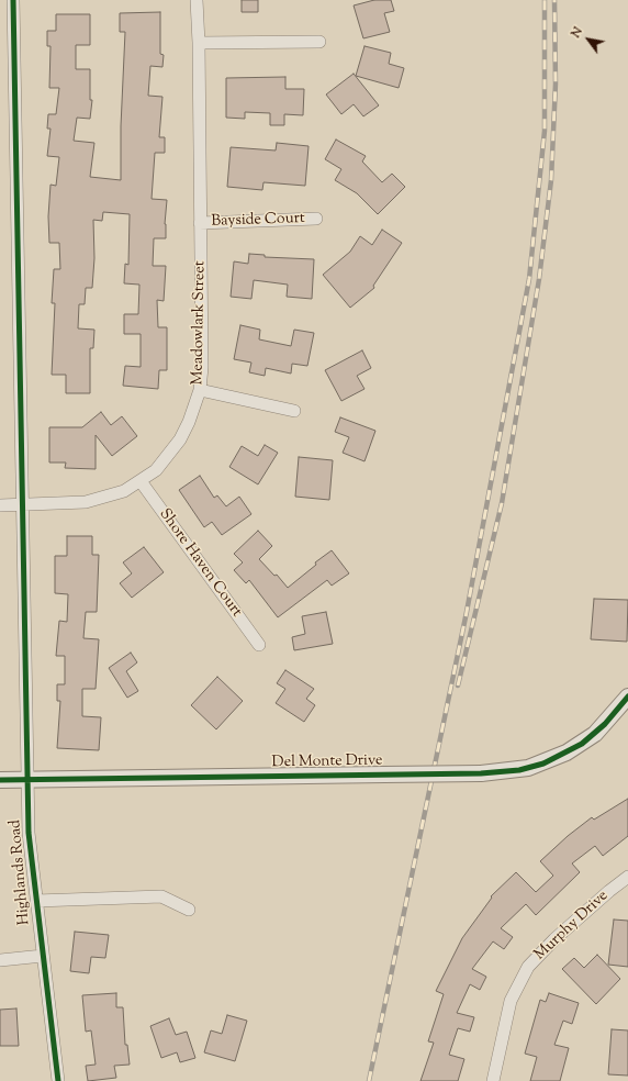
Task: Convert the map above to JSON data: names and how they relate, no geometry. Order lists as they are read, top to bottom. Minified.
{"streets":{"street":["Bayside Court","Meadowlark Street","Shore Haven Court","Del Monte Drive","Highlands Road","Murphy Drive"]},"crossings":[["Bayside Court","Meadowlark Street"],["Meadowlark Street","Shore Haven Court"],["Meadowlark Street","Highlands Road"],["Del Monte Drive","Highlands Road"]],"north":"top left"}
